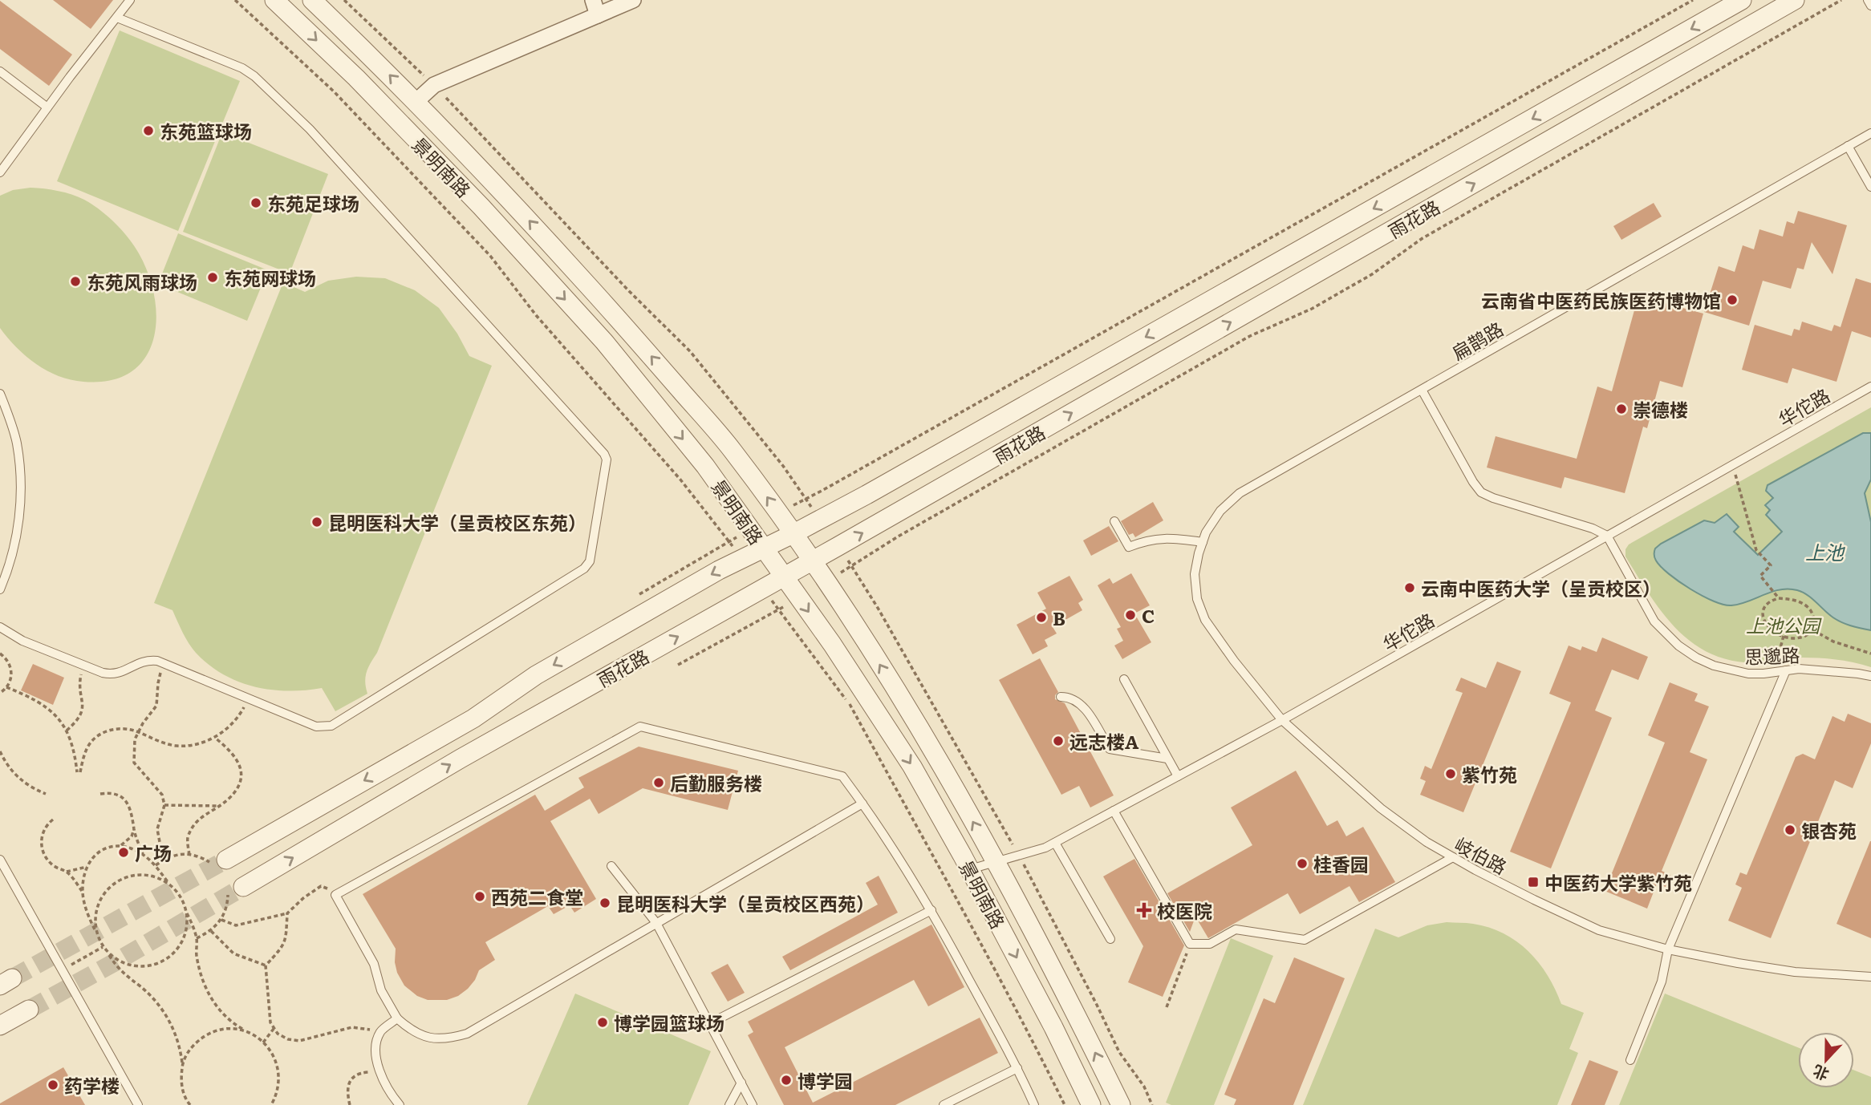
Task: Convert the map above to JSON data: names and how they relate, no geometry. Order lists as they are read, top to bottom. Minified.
{"streets":{"street":["景明南路","雨花路"],"lane":["扁鹊路","华佗路","思邈路","岐伯路"]},"crossings":[["景明南路","雨花路"],["景明南路","华佗路"],["扁鹊路","岐伯路"],["华佗路","思邈路"],["华佗路","岐伯路"]],"water":["上池"],"parks":["上池公园"],"places":{"other":["东苑篮球场","东苑足球场","东苑网球场","东苑风雨球场","云南省中医药民族医药博物馆","崇德楼","昆明医科大学（呈贡校区东苑）","云南中医药大学（呈贡校区）","C","B","远志楼A","紫竹苑","后勤服务楼","银杏苑","广场","桂香园","西苑二食堂","昆明医科大学（呈贡校区西苑）","博学园篮球场","博学园","药学楼"],"transit":["中医药大学紫竹苑"],"health":["校医院"]},"north":"bottom"}
